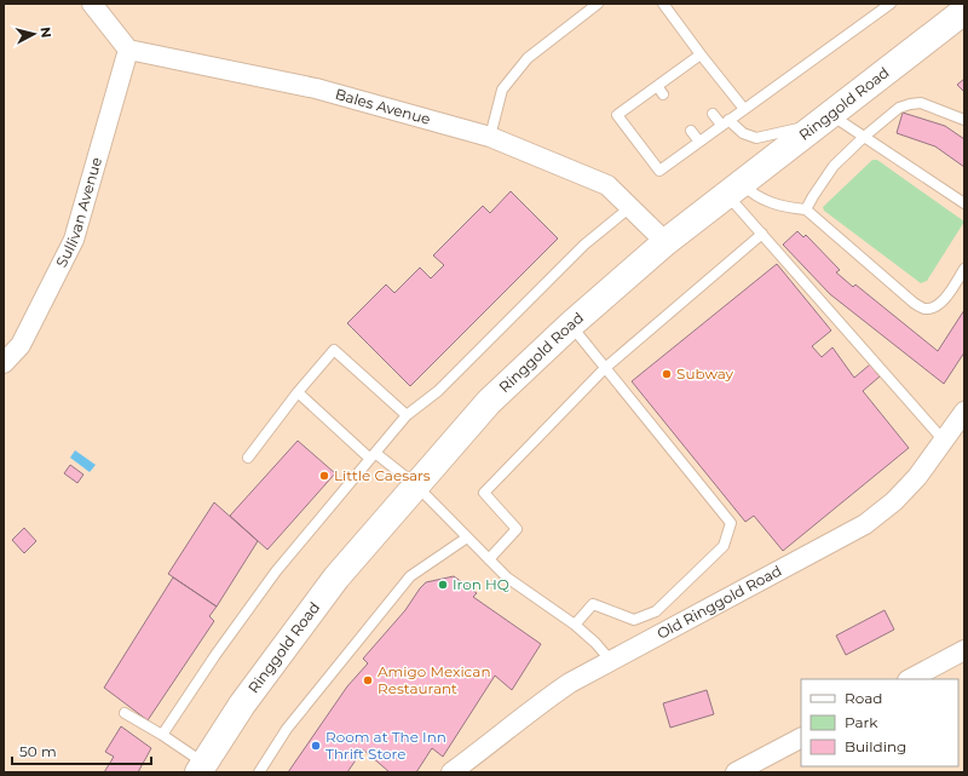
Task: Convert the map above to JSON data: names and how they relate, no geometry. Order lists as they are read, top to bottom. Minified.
{"streets":{"main road":["Ringgold Road"],"street":["Bales Avenue","Sullivan Avenue","Old Ringgold Road"]},"crossings":[["Ringgold Road","Bales Avenue"],["Bales Avenue","Sullivan Avenue"]],"places":["Subway","Little Caesars","Iron HQ","Amigo Mexican Restaurant","Room at The Inn Thrift Store"],"legend":["Road","Park","Building"],"scale_bar":"50 m","north":"right"}
